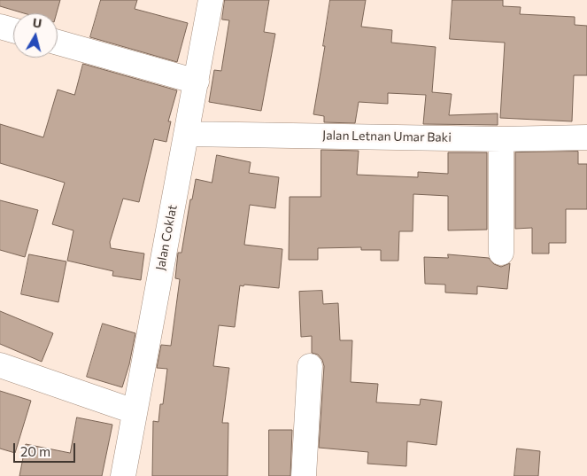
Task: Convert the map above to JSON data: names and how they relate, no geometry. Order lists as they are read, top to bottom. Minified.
{"streets":{"street":["Jalan Letnan Umar Baki","Jalan Coklat"]},"crossings":[["Jalan Letnan Umar Baki","Jalan Coklat"]],"scale_bar":"20 m","north":"top"}
